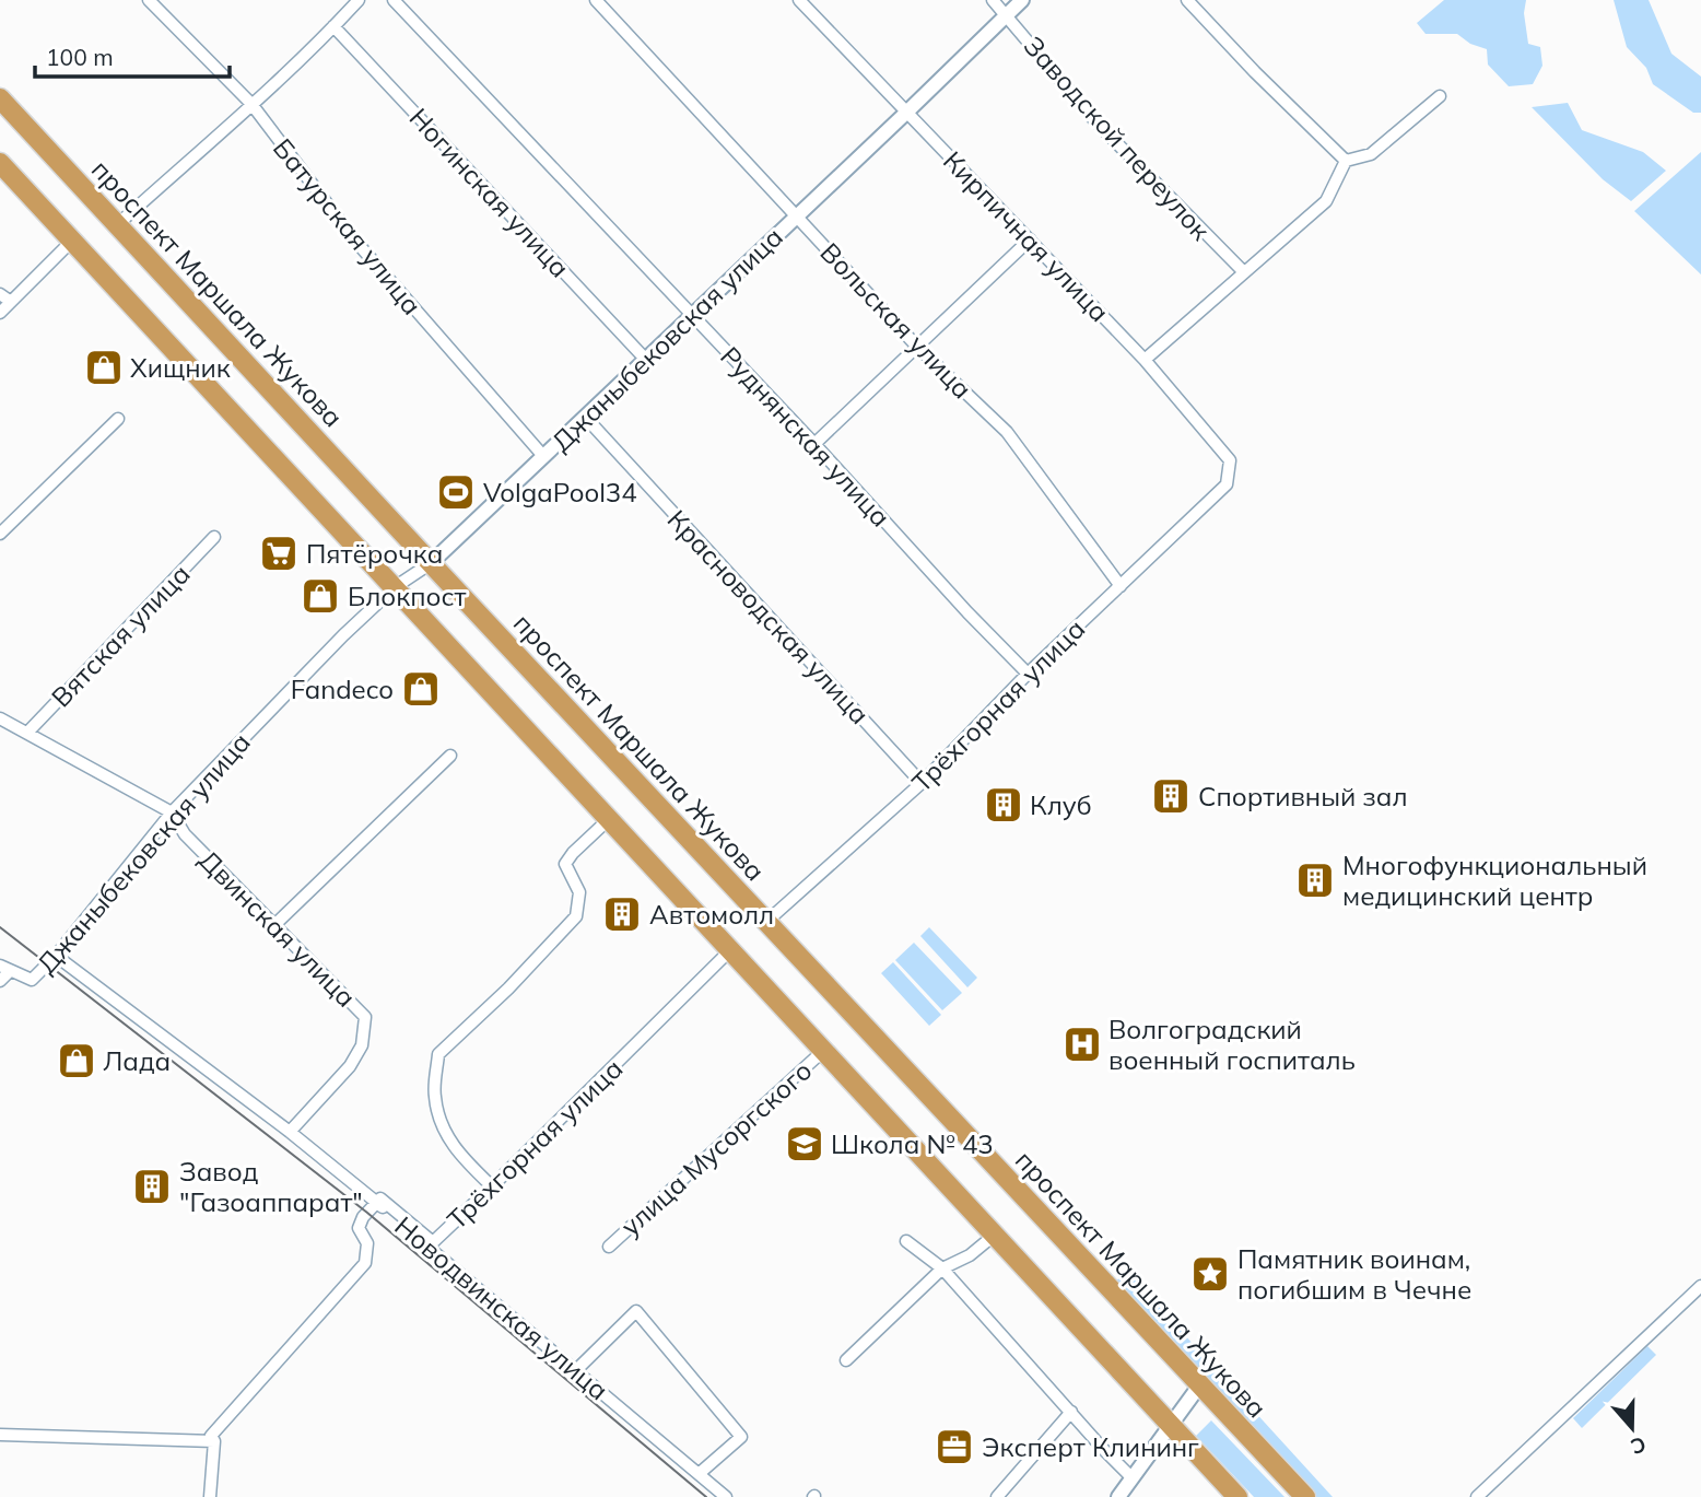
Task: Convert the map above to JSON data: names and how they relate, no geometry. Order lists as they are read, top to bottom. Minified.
{"streets":{"highway":["проспект Маршала Жукова"],"main road":["Джаныбековская улица"],"street":["Заводской переулок","Ногинская улица","Батурская улица","Кирпичная улица","Вольская улица","Руднянская улица","Красноводская улица","Вятская улица","Трёхгорная улица","Двинская улица","улица Мусоргского","Новодвинская улица"]},"crossings":[["Заводской переулок","Джаныбековская улица"],["Ногинская улица","Джаныбековская улица"],["Батурская улица","Джаныбековская улица"],["Кирпичная улица","Джаныбековская улица"],["Кирпичная улица","Трёхгорная улица"],["проспект Маршала Жукова","Джаныбековская улица"],["проспект Маршала Жукова","Трёхгорная улица"],["Вольская улица","Джаныбековская улица"],["Вольская улица","Трёхгорная улица"],["Джаныбековская улица","Руднянская улица"],["Джаныбековская улица","Красноводская улица"],["Джаныбековская улица","Двинская улица"],["Джаныбековская улица","Новодвинская улица"],["Руднянская улица","Трёхгорная улица"],["Красноводская улица","Трёхгорная улица"],["Вятская улица","Двинская улица"],["Трёхгорная улица","Новодвинская улица"],["Двинская улица","Новодвинская улица"]],"places":{"shop":["Хищник","Блокпост","Fandeco","Лада"],"sports":["VolgaPool34"],"supermarket":["Пятёрочка"],"building":["Спортивный зал","Клуб","Многофункциональный медицинский центр","Автомолл","Завод \"Газоаппарат\""],"hospital":["Волгоградский военный госпиталь"],"school or university":["Школа № 43"],"place":["Памятник воинам, погибшим в Чечне"],"office":["Эксперт Клининг"]},"scale_bar":"100 m","north":"bottom"}
